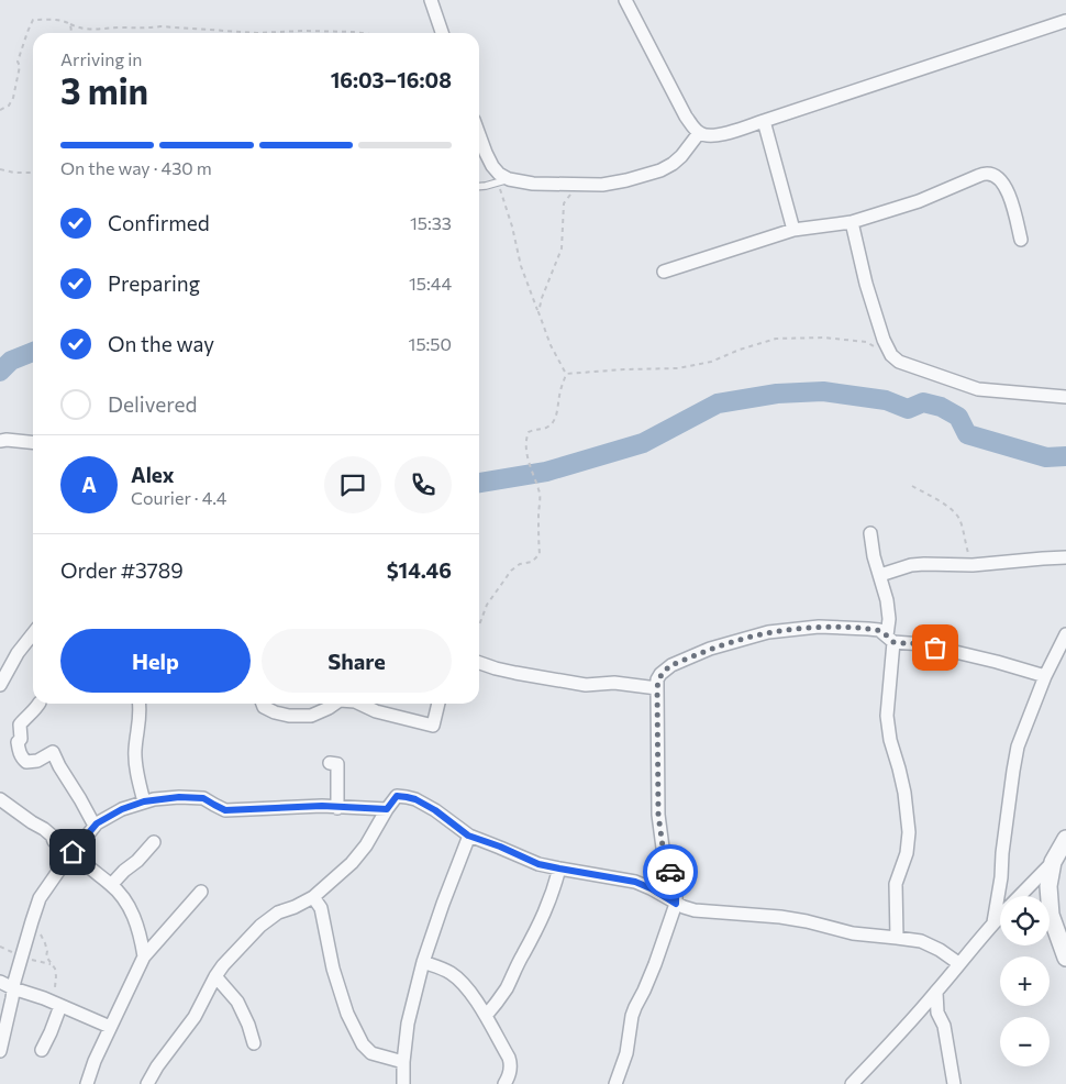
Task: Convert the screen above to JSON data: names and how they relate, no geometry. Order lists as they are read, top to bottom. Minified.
{"page":{"heading":["3 min","Arriving in","16:03–16:08"],"panel":["Alex","Courier · 4.4","Order #3789","$14.46"],"bar":"On the way · 430 m","list":[["Confirmed","15:33"],["Preparing","15:44"],["On the way","15:50"],"Delivered"],"round":"A","buttons":["Help","Share"],"map_buttons":["+","−"]}}
